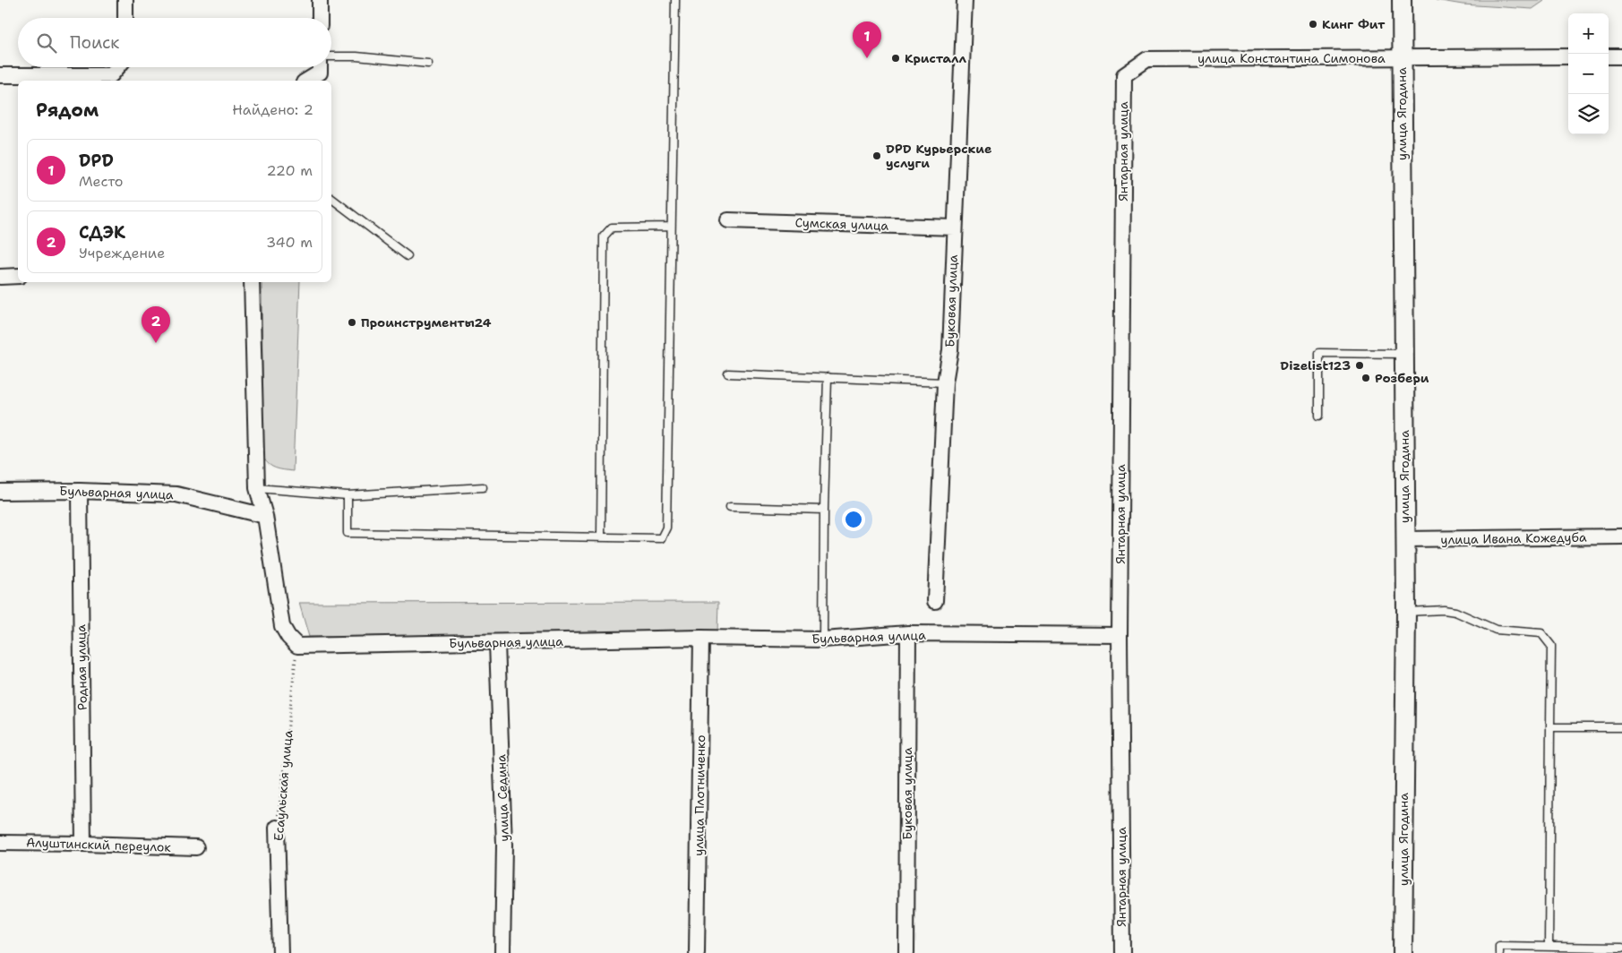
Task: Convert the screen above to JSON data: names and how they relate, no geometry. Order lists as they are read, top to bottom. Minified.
{"streets":{"street":["улица Константина Симонова","улица Ягодина","Янтарная улица","Сумская улица","Буковая улица","Бульварная улица","улица Ивана Кожедуба","Родная улица","Есаульская улица","улица Плотниченко","улица Седина","Алуштинский переулок"]},"crossings":[["улица Константина Симонова","улица Ягодина"],["улица Константина Симонова","Янтарная улица"],["улица Ягодина","улица Ивана Кожедуба"],["Янтарная улица","Бульварная улица"],["Сумская улица","Буковая улица"],["Буковая улица","Бульварная улица"],["Бульварная улица","Родная улица"],["Бульварная улица","Есаульская улица"],["Бульварная улица","улица Плотниченко"],["Бульварная улица","улица Седина"],["Родная улица","Алуштинский переулок"]],"places":["Кинг Фит","Кристалл","DPD Курьерские услуги","Проинструменты24","Dizelist123","Розбери"],"page":{"map_buttons":["+","−"],"search":"Поиск","pins":["1","2"],"heading":["Рядом","Найдено: 2"],"list":[{"mark":"1","name":"DPD","note":"Место","value":"220 m"},{"mark":"2","name":"СДЭК","note":"Учреждение","value":"340 m"}]}}
